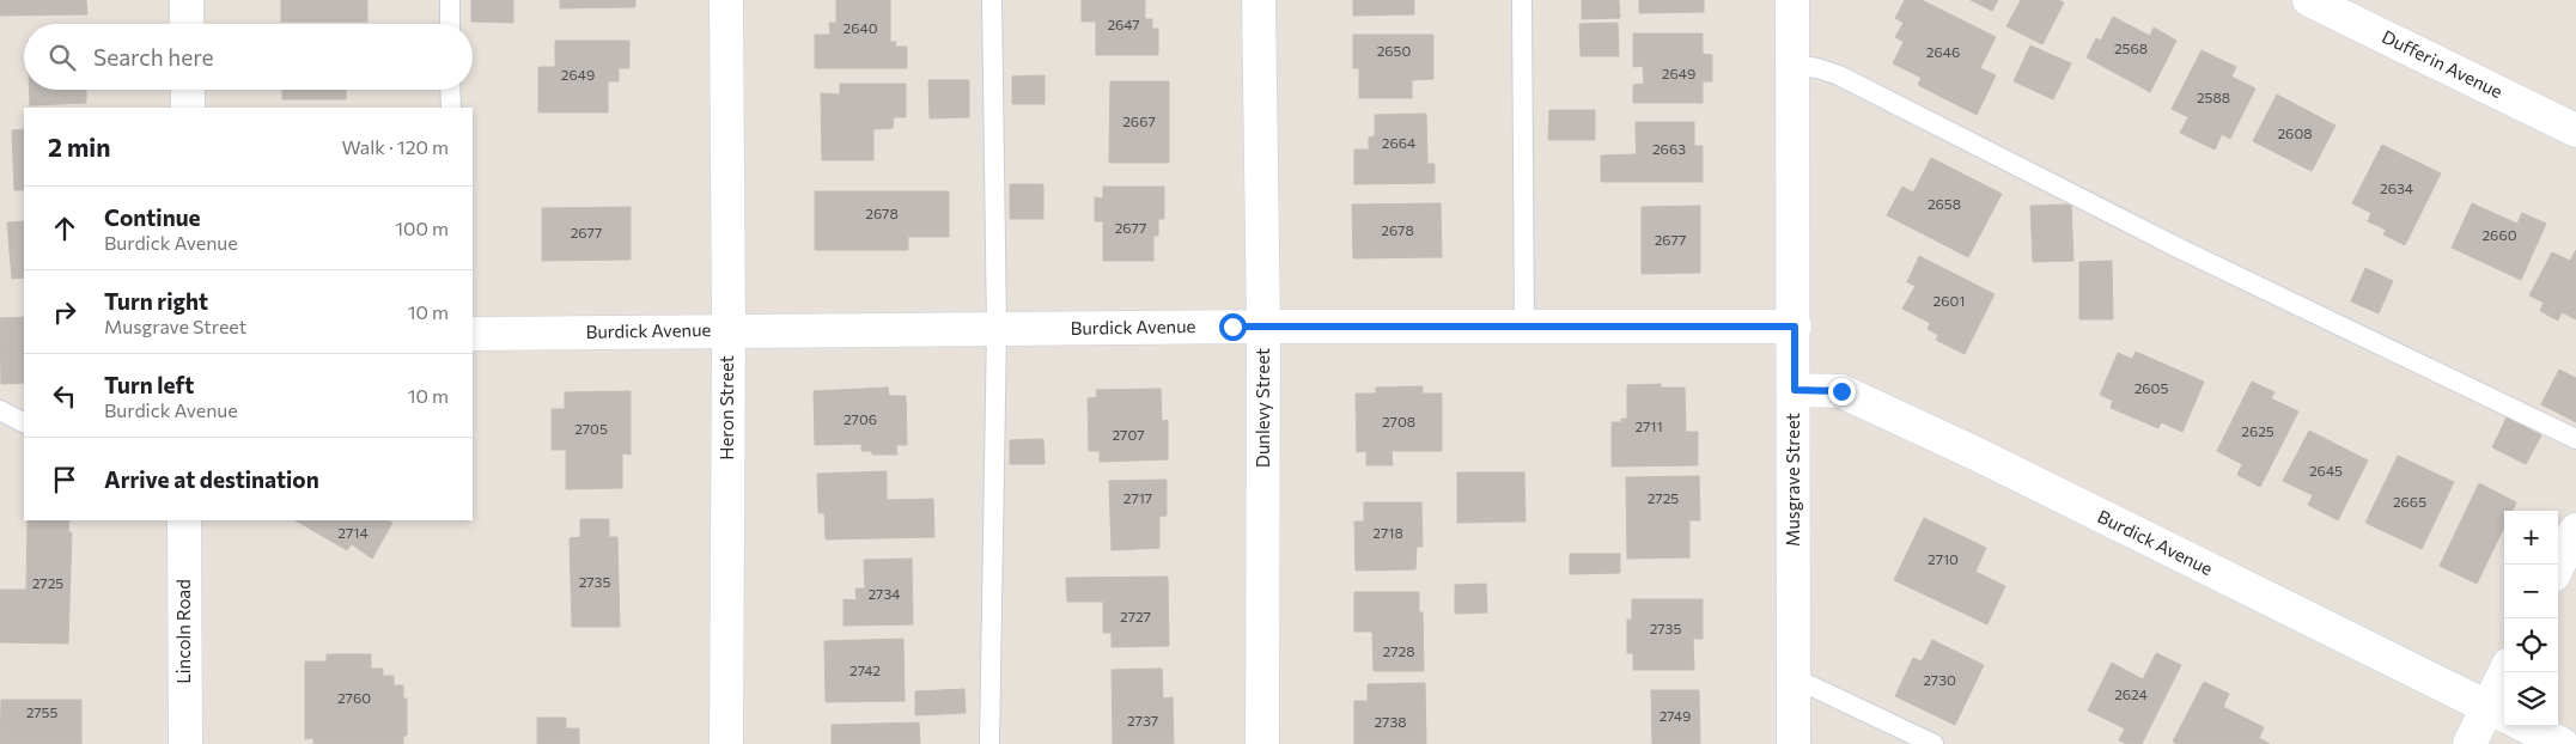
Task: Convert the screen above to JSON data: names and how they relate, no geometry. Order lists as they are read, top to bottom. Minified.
{"streets":{"street":["Dufferin Avenue","Burdick Avenue","Heron Street","Dunlevy Street","Musgrave Street","Lincoln Road"]},"crossings":[["Burdick Avenue","Heron Street"],["Burdick Avenue","Dunlevy Street"],["Burdick Avenue","Musgrave Street"]],"house_numbers":["2647","2640","2568","2650","2646","2649","2649","2588","2667","2608","2664","2663","2634","2658","2678","2677","2678","2677","2660","2677","2601","2605","2706","2708","2711","2705","2625","2707","2645","2717","2725","2665","2714","2718","2710","2735","2725","2734","2727","2735","2728","2742","2730","2624","2760","2755","2749","2737","2738"],"page":{"search":"Search here","heading":["2 min","Walk · 120 m"],"list":[["Continue","Burdick Avenue","100 m"],["Turn right","Musgrave Street","10 m"],["Turn left","Burdick Avenue","10 m"],"Arrive at destination"],"map_buttons":["+","−"]}}
